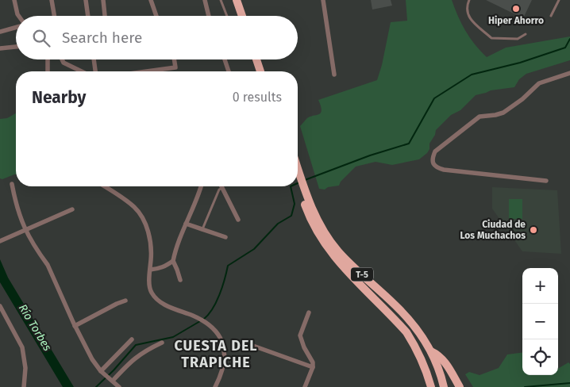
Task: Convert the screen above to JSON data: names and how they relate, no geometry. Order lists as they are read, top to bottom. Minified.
{"streets":{"highway":["T-5"]},"districts":["CUESTA DEL TRAPICHE"],"water":["Río Torbes"],"places":["Hiper Ahorro","Ciudad de Los Muchachos"],"page":{"search":"Search here","heading":["Nearby","0 results"],"map_buttons":["+","−"]}}
